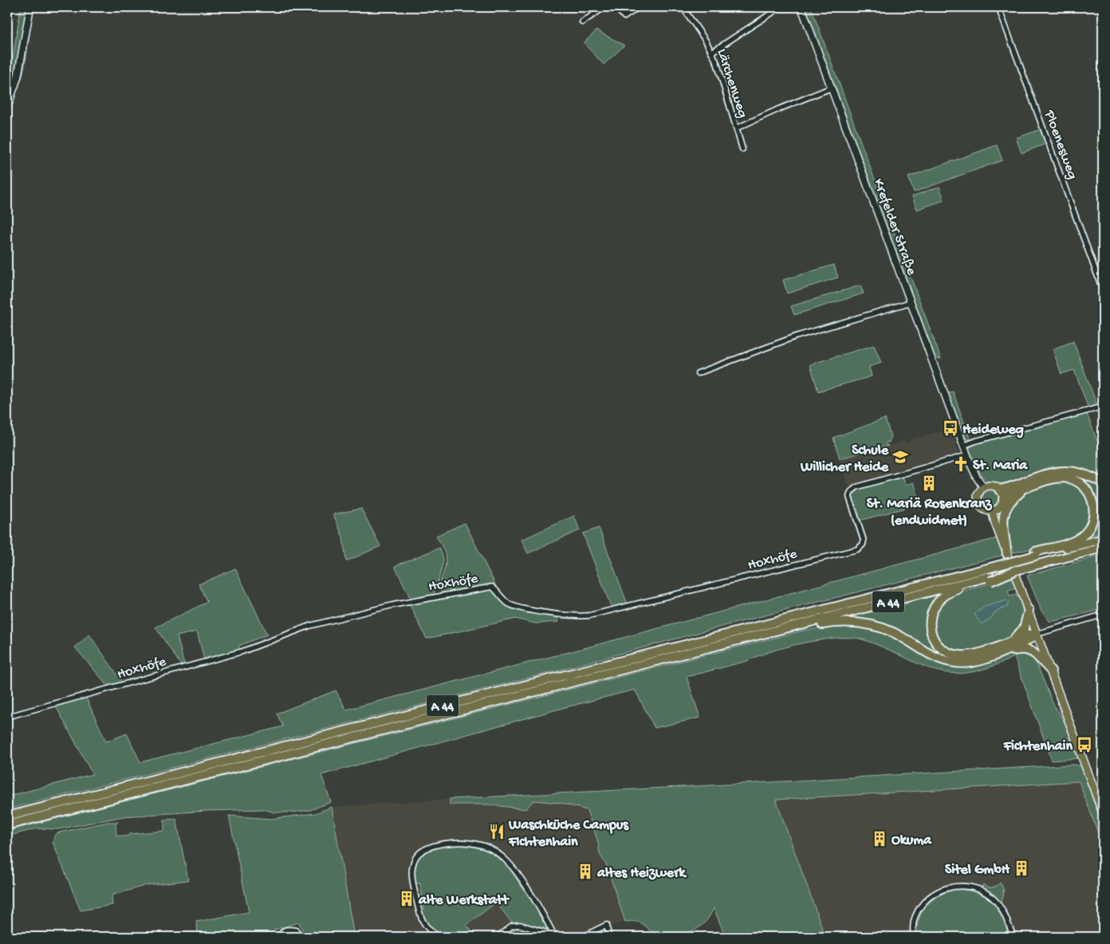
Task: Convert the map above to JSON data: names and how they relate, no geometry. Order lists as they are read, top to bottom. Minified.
{"streets":{"highway":["A 44"],"main road":["Krefelder Straße"],"street":["Lärchenweg","Ploenesweg","Hoxhöfe"]},"crossings":[["Krefelder Straße","Hoxhöfe"]],"places":{"bus stop":["Heideweg","Fichtenhain"],"school or university":["Schule Willicher Heide"],"church":["St. Maria"],"building":["St. Mariä Rosenkranz (endwidmet)","Okuma","Sitel GmbH","altes Heizwerk","alte Werkstatt"],"restaurant":["Waschküche Campus FIchtenhain"]}}
